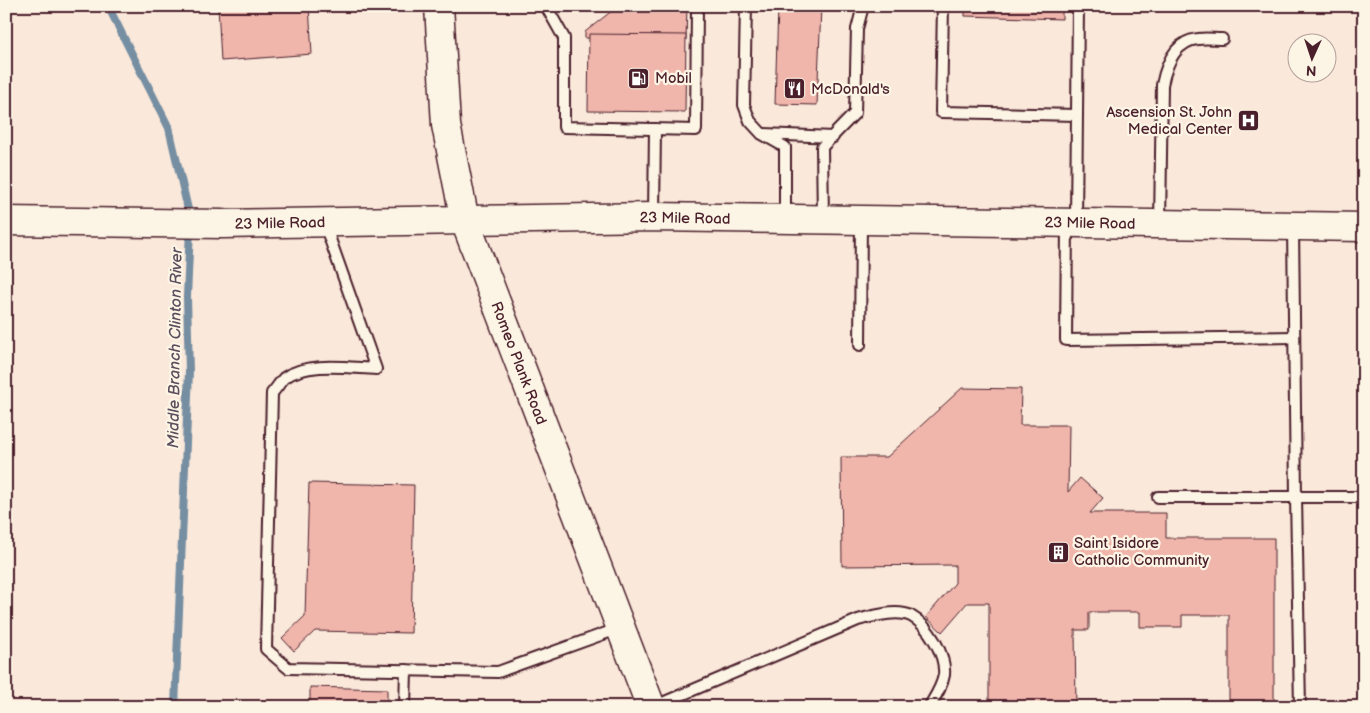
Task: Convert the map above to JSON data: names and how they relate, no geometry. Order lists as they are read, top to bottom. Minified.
{"streets":{"main road":["23 Mile Road","Romeo Plank Road"]},"crossings":[["23 Mile Road","Romeo Plank Road"]],"water":["Middle Branch Clinton River"],"places":{"fuel station":["Mobil"],"restaurant":["McDonald's"],"hospital":["Ascension St. John Medical Center"],"building":["Saint Isidore Catholic Community"]},"north":"bottom"}
